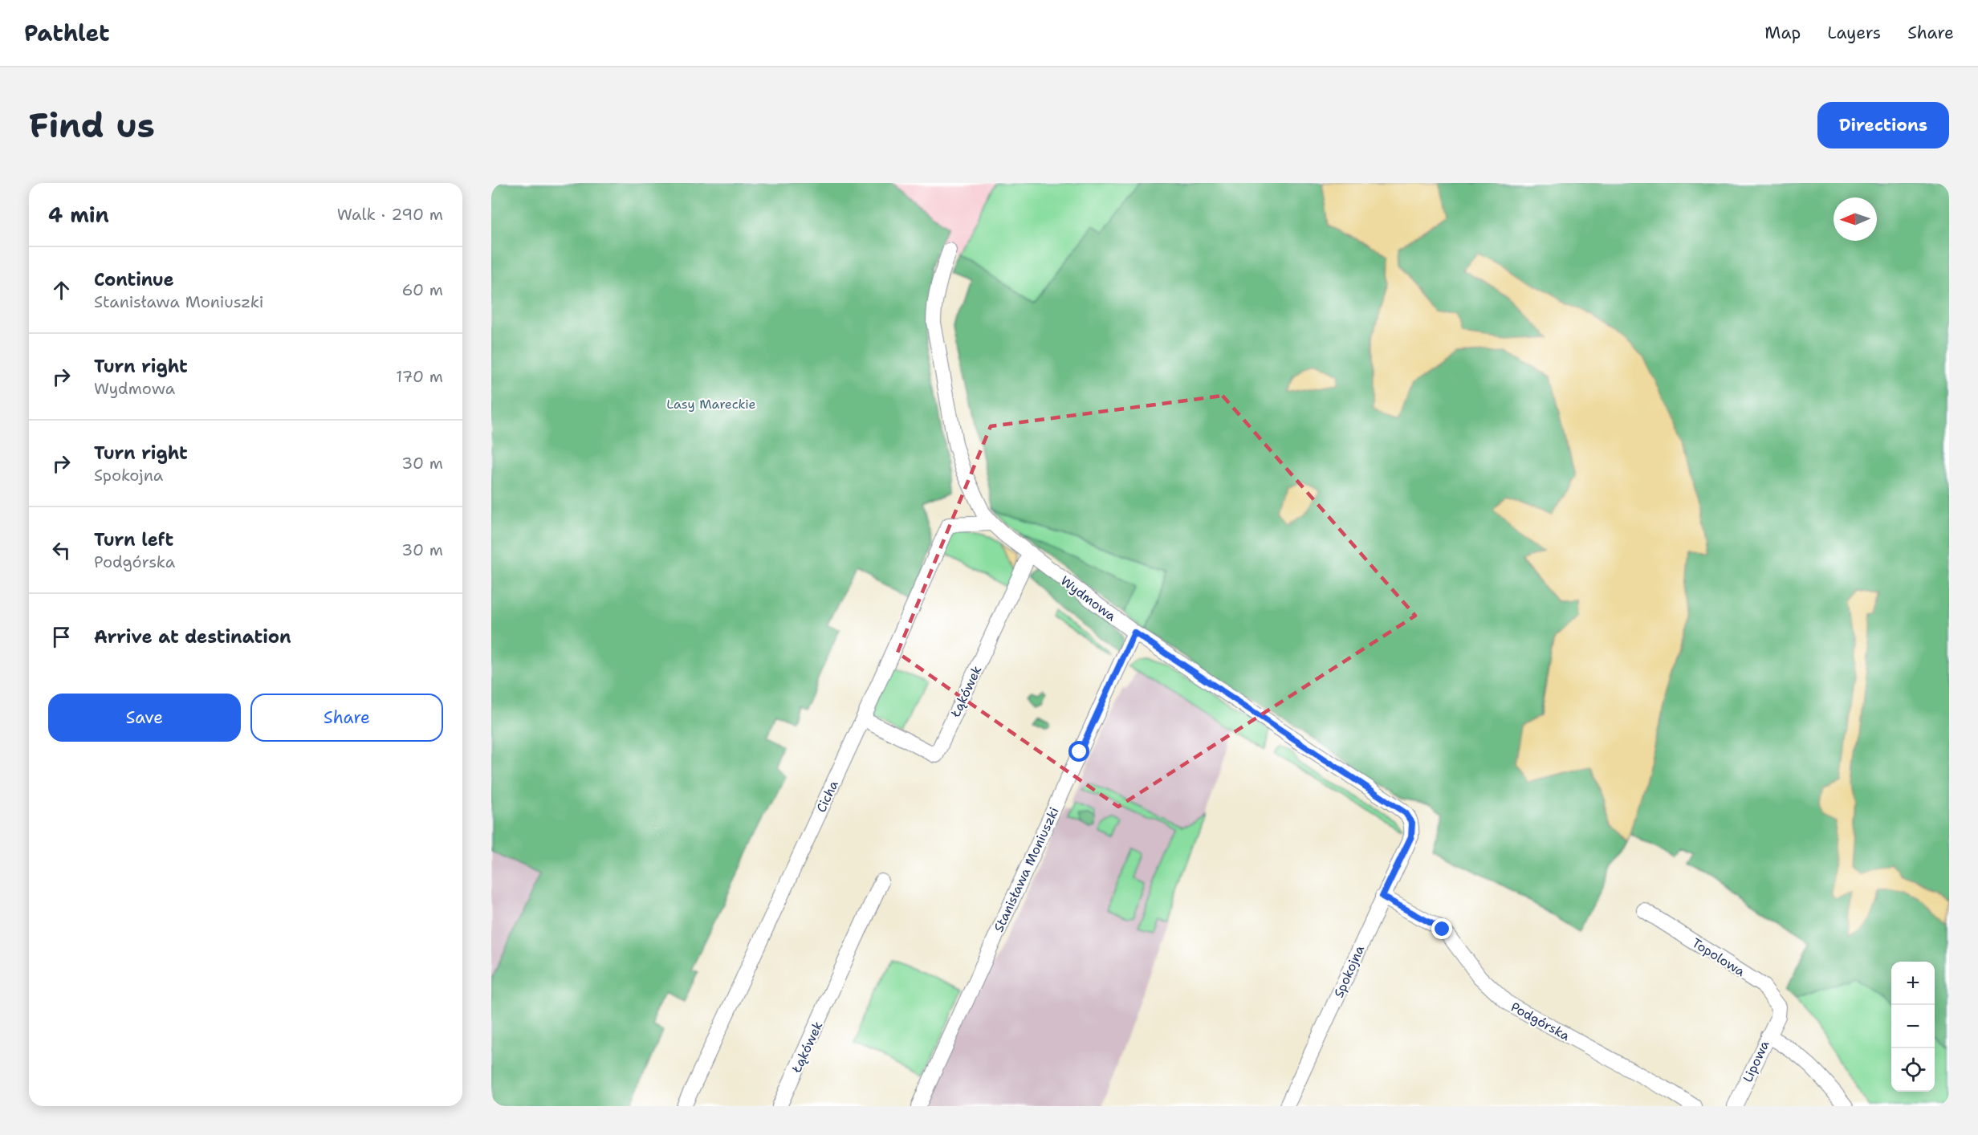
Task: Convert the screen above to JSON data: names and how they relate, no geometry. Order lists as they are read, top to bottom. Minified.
{"streets":{"street":["Wydmowa","Łąkówek","Cicha","Stanisława Moniuszki","Topolowa","Spokojna","Podgórska","Lipowa"]},"crossings":[["Wydmowa","Łąkówek"],["Wydmowa","Cicha"],["Wydmowa","Stanisława Moniuszki"],["Wydmowa","Spokojna"],["Łąkówek","Cicha"],["Topolowa","Lipowa"],["Spokojna","Podgórska"]],"parks":["Lasy Mareckie"],"north":"left","page":{"header":"Pathlet","nav":["Map","Layers","Share"],"buttons":["Directions",["Save","Share"]],"title":"Find us","heading":["4 min","Walk · 290 m"],"list":[["Continue","Stanisława Moniuszki","60 m"],["Turn right","Wydmowa","170 m"],["Turn right","Spokojna","30 m"],["Turn left","Podgórska","30 m"],"Arrive at destination"],"map_buttons":["+","−"]}}
